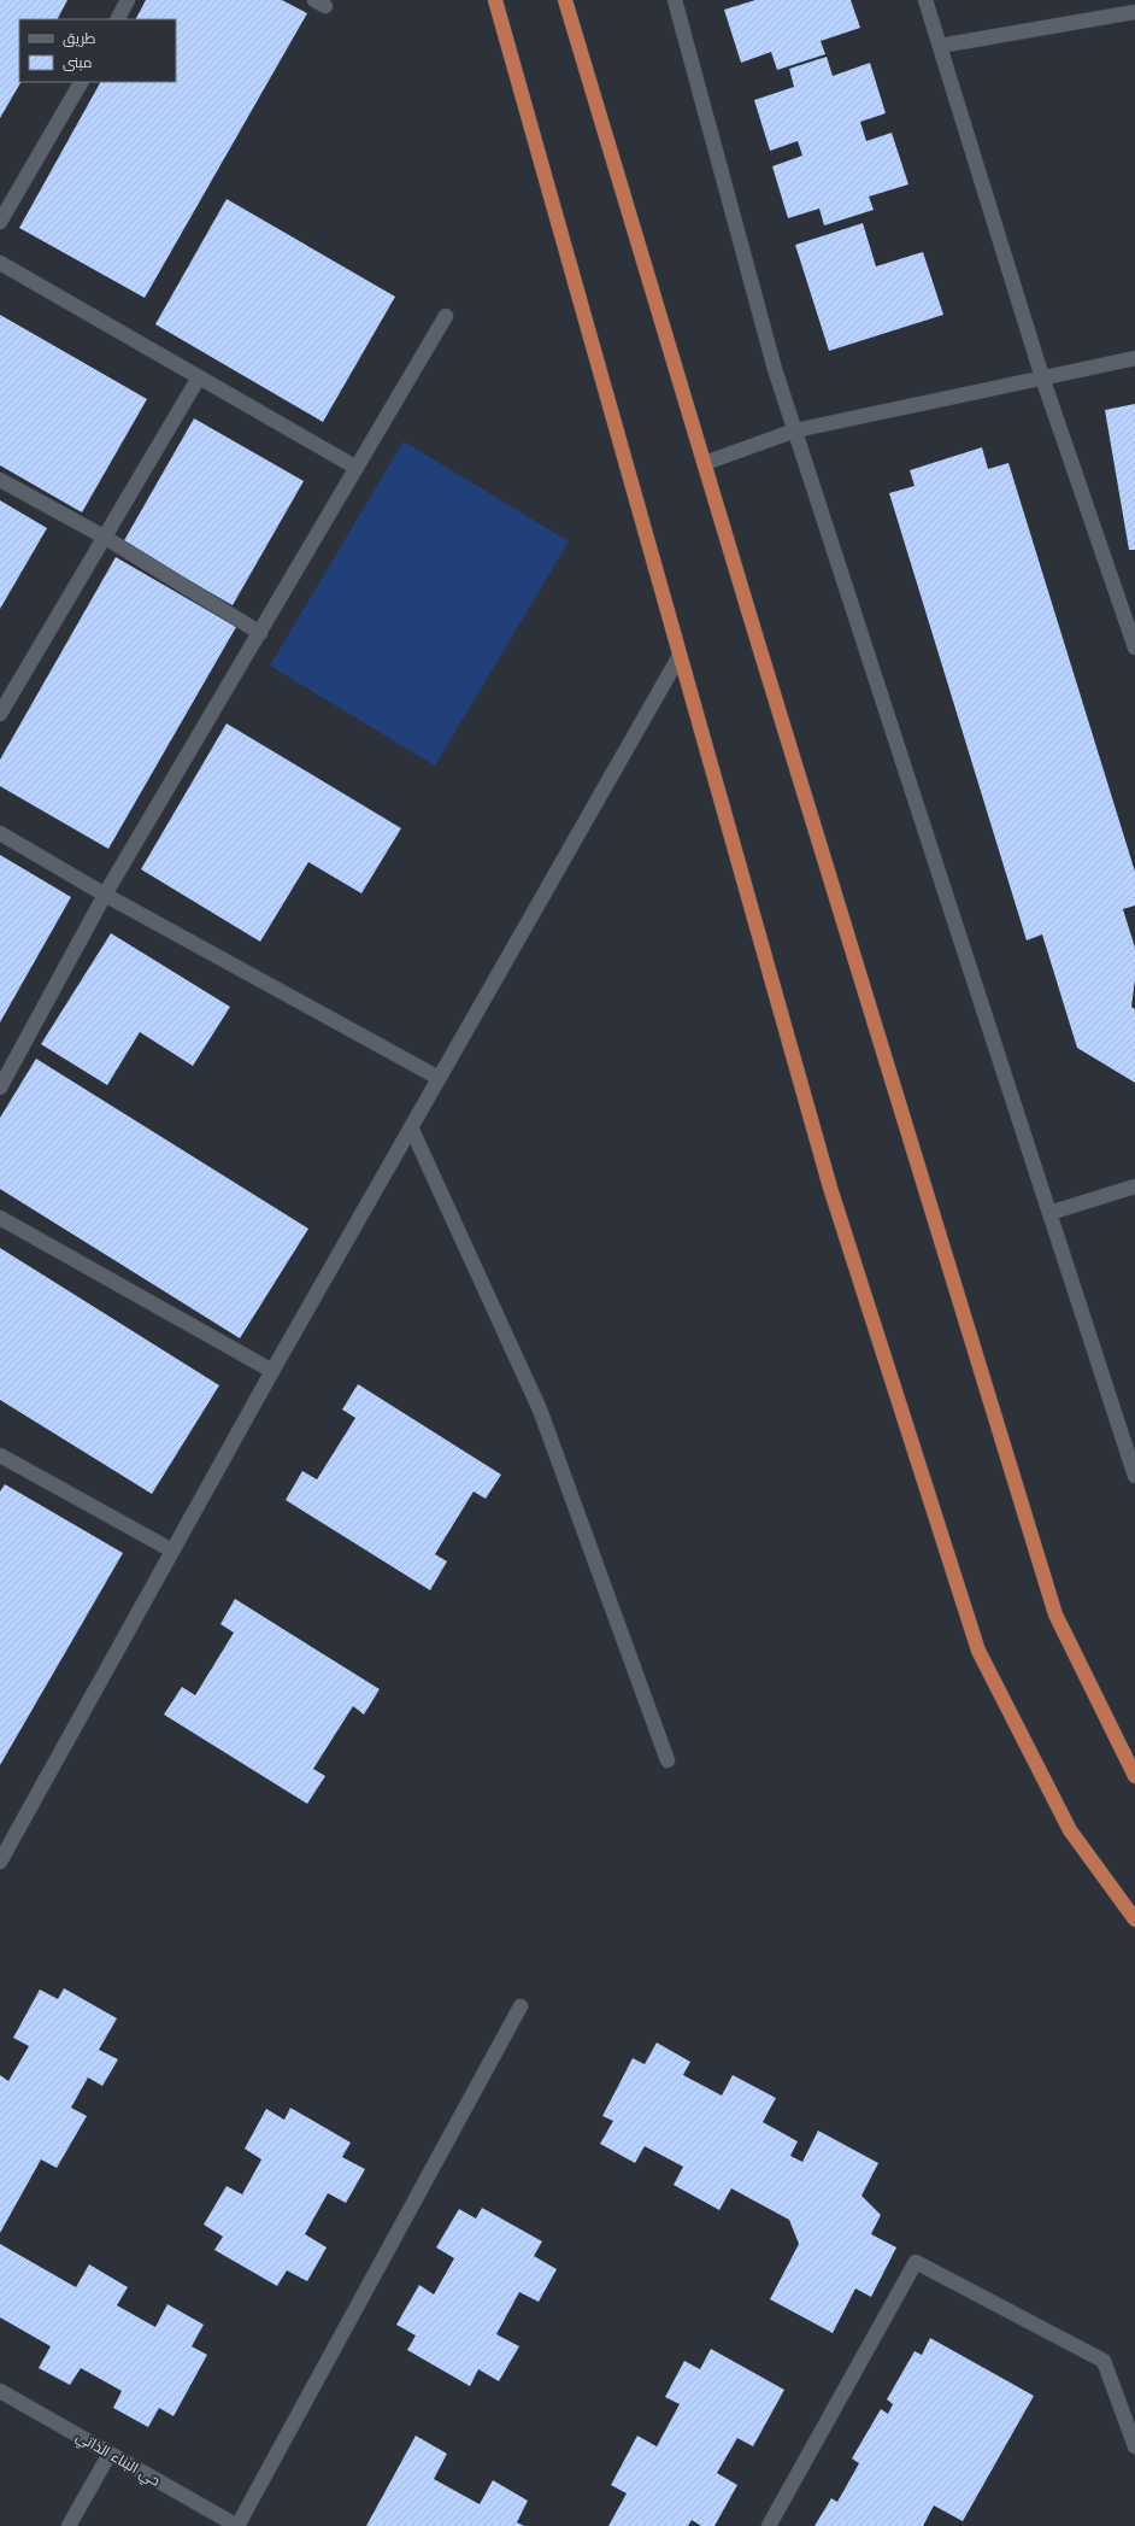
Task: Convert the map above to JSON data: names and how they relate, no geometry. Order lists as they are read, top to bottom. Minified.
{"streets":{"street":["حي البناء الذاتي"]},"legend":["طريق","مبنى"]}
